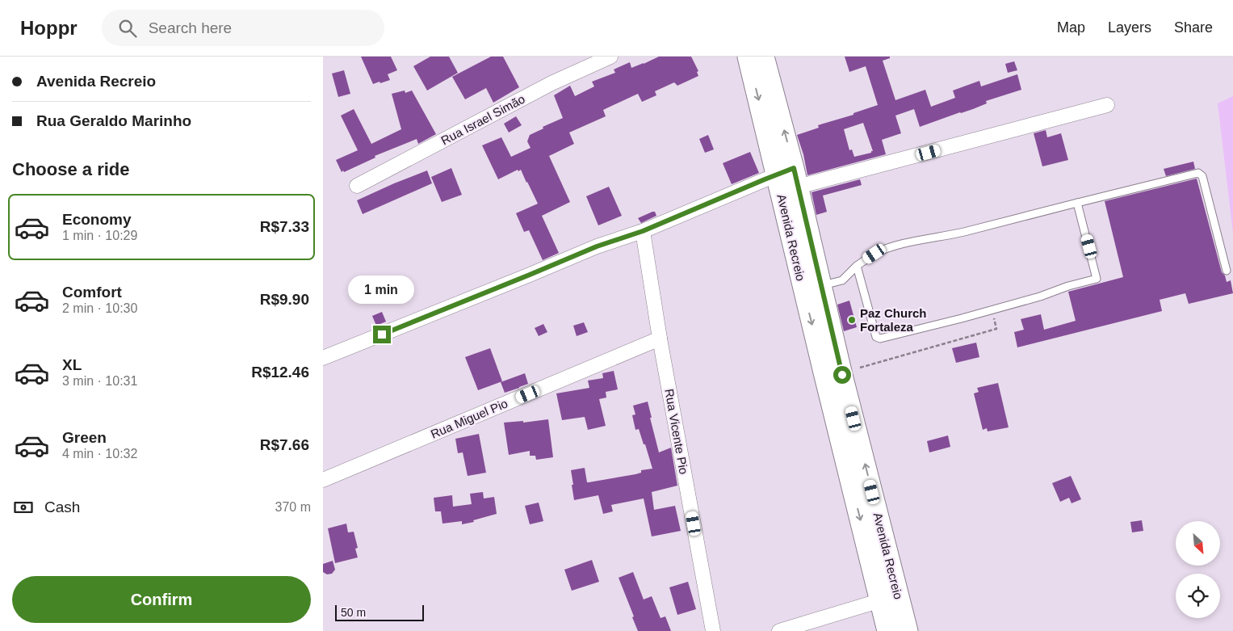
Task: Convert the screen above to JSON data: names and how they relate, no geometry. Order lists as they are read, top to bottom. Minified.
{"streets":{"main road":["Avenida Recreio"],"street":["Rua Israel Simão","Rua Miguel Pio","Rua Vicente Pio"]},"crossings":[["Rua Miguel Pio","Rua Vicente Pio"]],"places":["Paz Church Fortaleza"],"scale_bar":"50 m","north":"bottom right","page":{"header":"Hoppr","search":"Search here","nav":["Map","Layers","Share"],"banner":["Avenida Recreio","Rua Geraldo Marinho"],"heading":"Choose a ride","list":[{"name":"Economy","note":"1 min · 10:29","value":"R$7.33"},{"name":"Comfort","note":"2 min · 10:30","value":"R$9.90"},{"name":"XL","note":"3 min · 10:31","value":"R$12.46"},{"name":"Green","note":"4 min · 10:32","value":"R$7.66"}],"bubble":"1 min","pay":["Cash","370 m"],"buttons":"Confirm","scale":"50 m"}}
